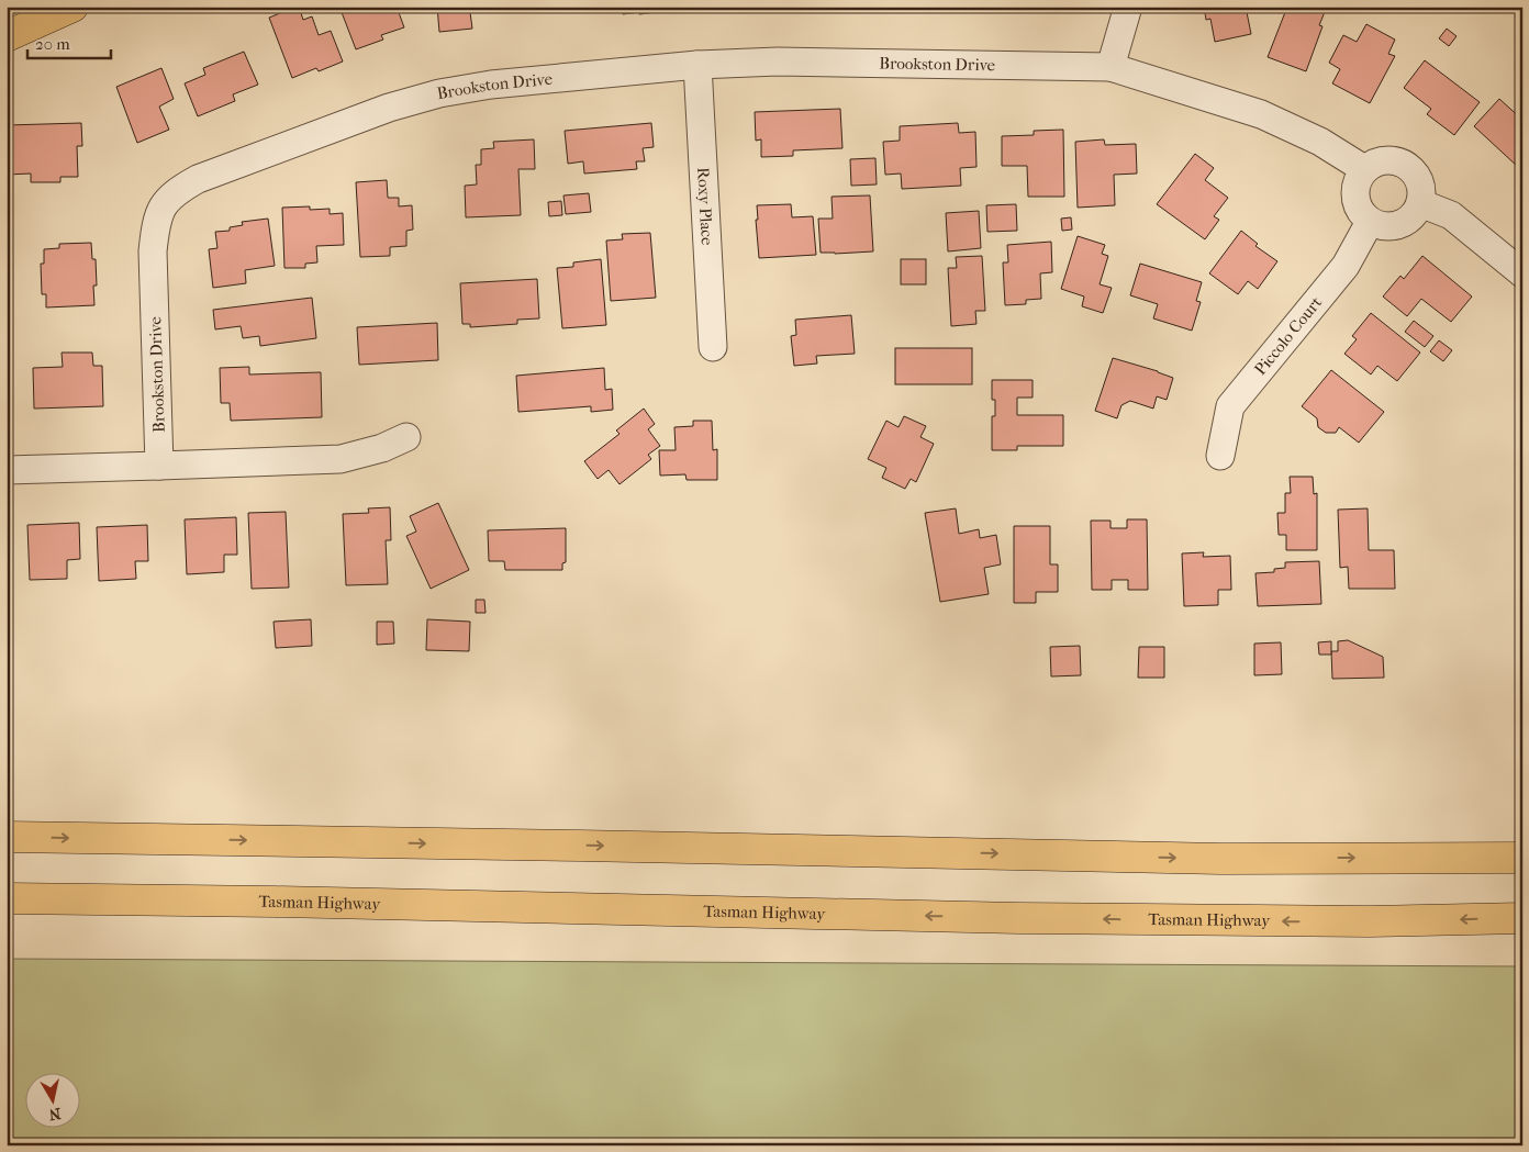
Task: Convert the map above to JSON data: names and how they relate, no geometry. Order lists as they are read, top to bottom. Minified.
{"streets":{"main road":["Tasman Highway"],"street":["Brookston Drive","Roxy Place","Piccolo Court"]},"crossings":[["Brookston Drive","Roxy Place"],["Brookston Drive","Piccolo Court"]],"scale_bar":"20 m","north":"bottom"}
